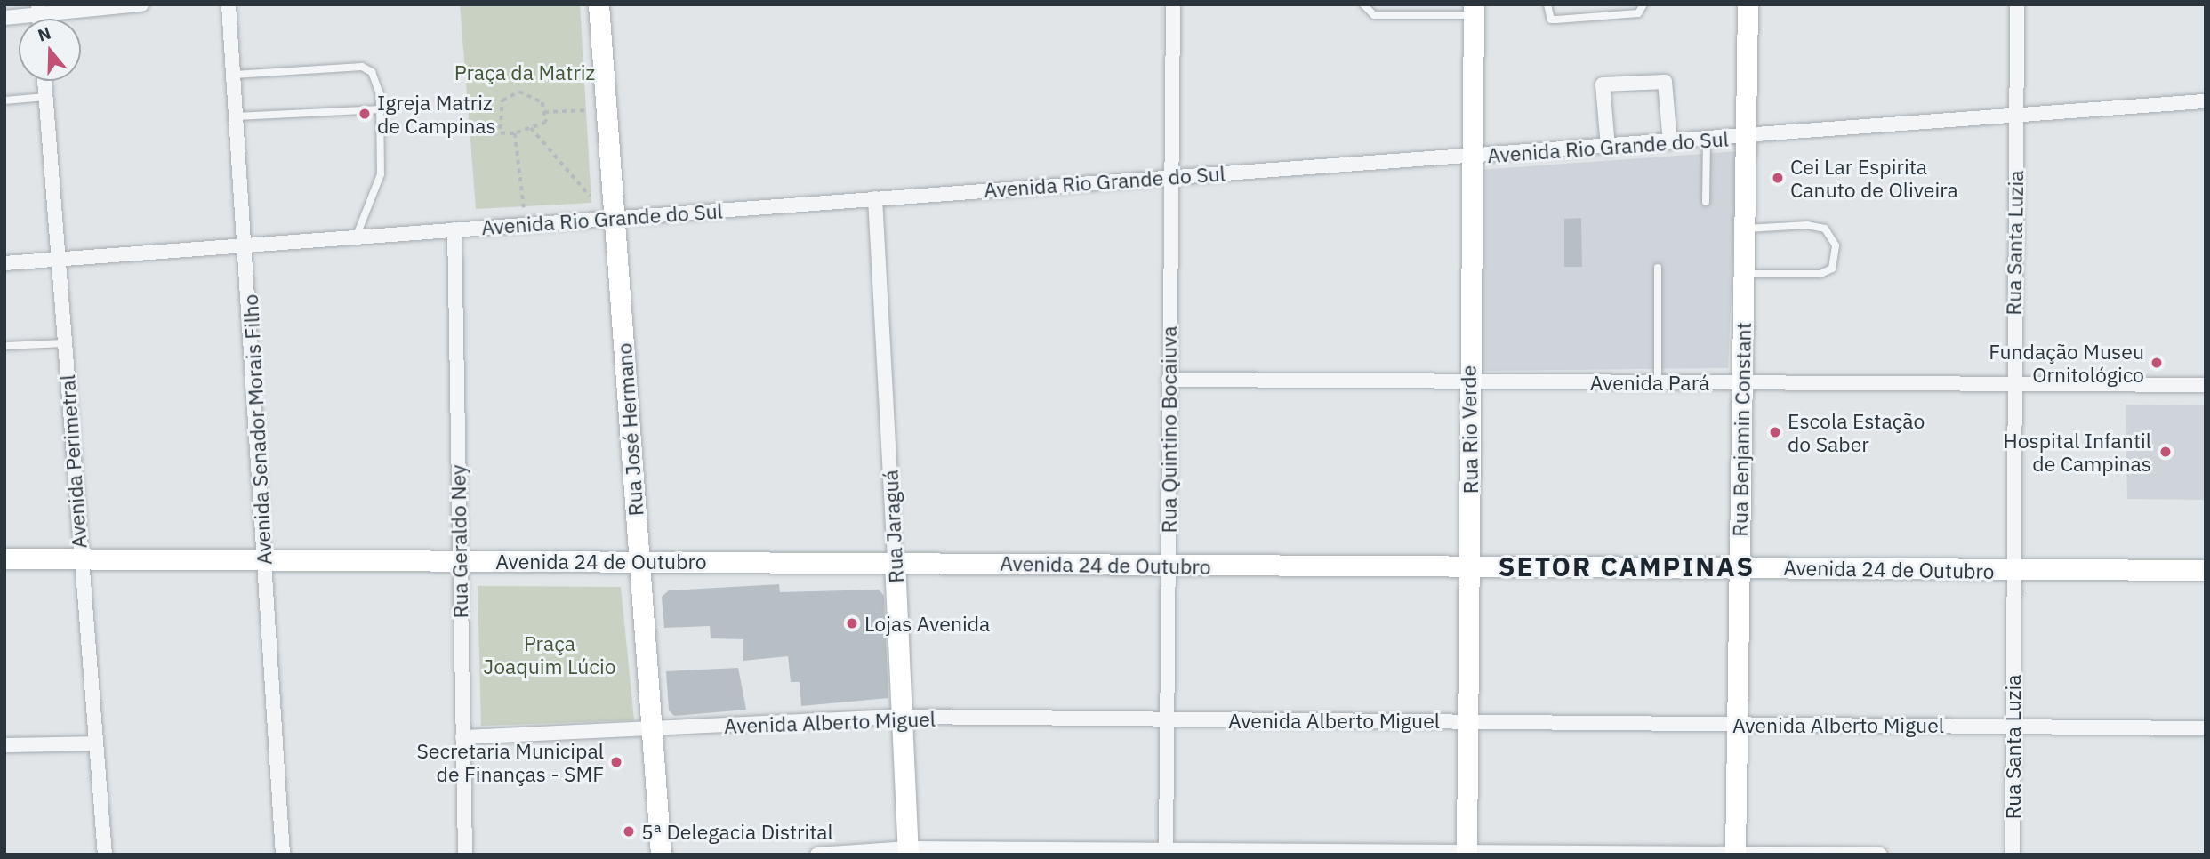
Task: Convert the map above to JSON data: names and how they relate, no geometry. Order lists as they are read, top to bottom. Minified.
{"streets":{"street":["Avenida Rio Grande do Sul","Rua Santa Luzia","Avenida Pará","Avenida Senador Morais Filho","Rua José Hermano","Rua Quintino Bocaiuva","Rua Rio Verde","Rua Benjamin Constant","Avenida Perimetral","Rua Jaraguá","Rua Geraldo Ney","Avenida 24 de Outubro","Avenida Alberto Miguel"]},"crossings":[["Avenida Rio Grande do Sul","Rua Santa Luzia"],["Avenida Rio Grande do Sul","Avenida Senador Morais Filho"],["Avenida Rio Grande do Sul","Rua José Hermano"],["Avenida Rio Grande do Sul","Rua Quintino Bocaiuva"],["Avenida Rio Grande do Sul","Rua Rio Verde"],["Avenida Rio Grande do Sul","Rua Benjamin Constant"],["Avenida Rio Grande do Sul","Avenida Perimetral"],["Avenida Rio Grande do Sul","Rua Jaraguá"],["Avenida Rio Grande do Sul","Rua Geraldo Ney"],["Rua Santa Luzia","Avenida Pará"],["Rua Santa Luzia","Avenida 24 de Outubro"],["Rua Santa Luzia","Avenida Alberto Miguel"],["Avenida Pará","Rua Quintino Bocaiuva"],["Avenida Pará","Rua Rio Verde"],["Avenida Pará","Rua Benjamin Constant"],["Avenida Senador Morais Filho","Avenida 24 de Outubro"],["Rua José Hermano","Avenida 24 de Outubro"],["Rua José Hermano","Avenida Alberto Miguel"],["Rua Quintino Bocaiuva","Avenida 24 de Outubro"],["Rua Quintino Bocaiuva","Avenida Alberto Miguel"],["Rua Rio Verde","Avenida 24 de Outubro"],["Rua Rio Verde","Avenida Alberto Miguel"],["Rua Benjamin Constant","Avenida 24 de Outubro"],["Rua Benjamin Constant","Avenida Alberto Miguel"],["Avenida Perimetral","Avenida 24 de Outubro"],["Rua Jaraguá","Avenida 24 de Outubro"],["Rua Jaraguá","Avenida Alberto Miguel"],["Rua Geraldo Ney","Avenida 24 de Outubro"],["Rua Geraldo Ney","Avenida Alberto Miguel"]],"districts":["SETOR CAMPINAS"],"parks":["Praça da Matriz","Praça Joaquim Lúcio"],"places":["Igreja Matriz de Campinas","Cei Lar Espirita Canuto de Oliveira","Fundação Museu Ornitológico","Escola Estação do Saber","Hospital Infantil de Campinas","Lojas Avenida","Secretaria Municipal de Finanças - SMF","5ª Delegacia Distrital"],"north":"top"}
